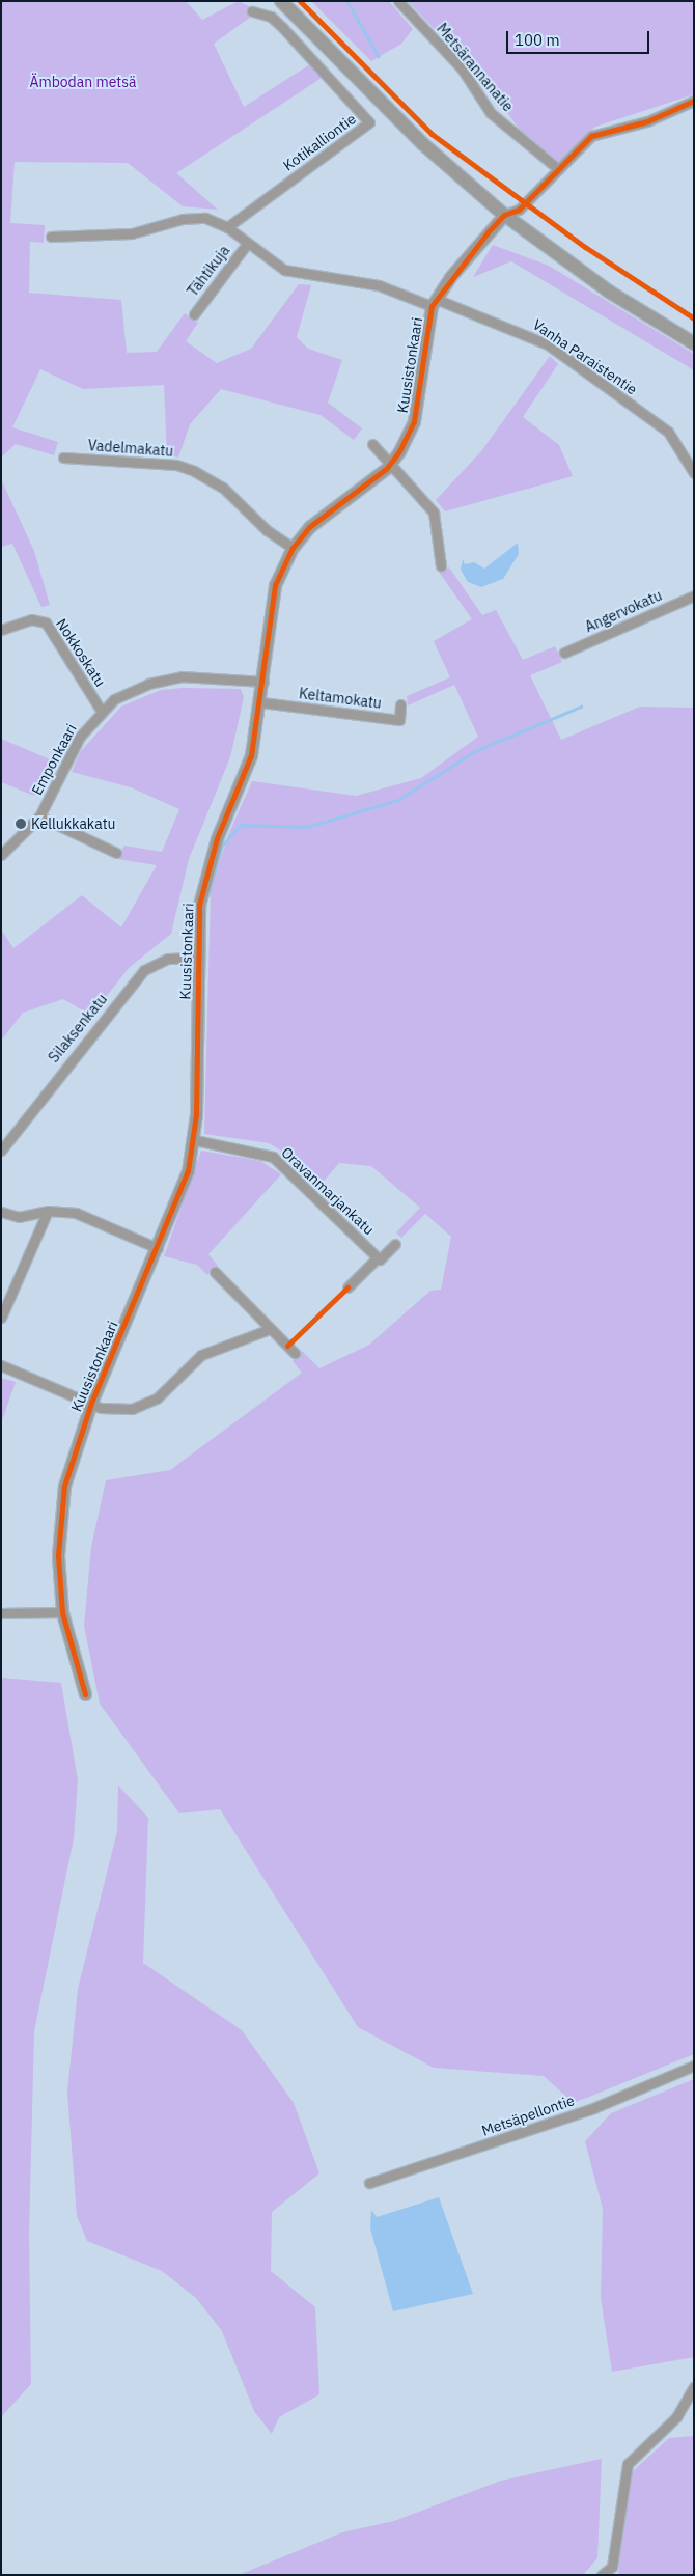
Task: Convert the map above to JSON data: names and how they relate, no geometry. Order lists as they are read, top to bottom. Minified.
{"streets":{"street":["Metsärannanatie","Kotikalliontie","Tähtikuja","Vanha Paraistentie","Kuusistonkaari","Vadelmakatu","Angervokatu","Nokkoskatu","Keltamokatu","Emponkaari","Silaksenkatu","Oravanmarjankatu","Metsäpellontie"]},"crossings":[["Kotikalliontie","Vanha Paraistentie"],["Tähtikuja","Vanha Paraistentie"],["Vanha Paraistentie","Kuusistonkaari"],["Kuusistonkaari","Vadelmakatu"],["Kuusistonkaari","Keltamokatu"],["Kuusistonkaari","Emponkaari"],["Kuusistonkaari","Silaksenkatu"],["Kuusistonkaari","Oravanmarjankatu"],["Nokkoskatu","Emponkaari"]],"parks":["Ämbodan metsä"],"places":["Kellukkakatu"],"scale_bar":"100 m"}
